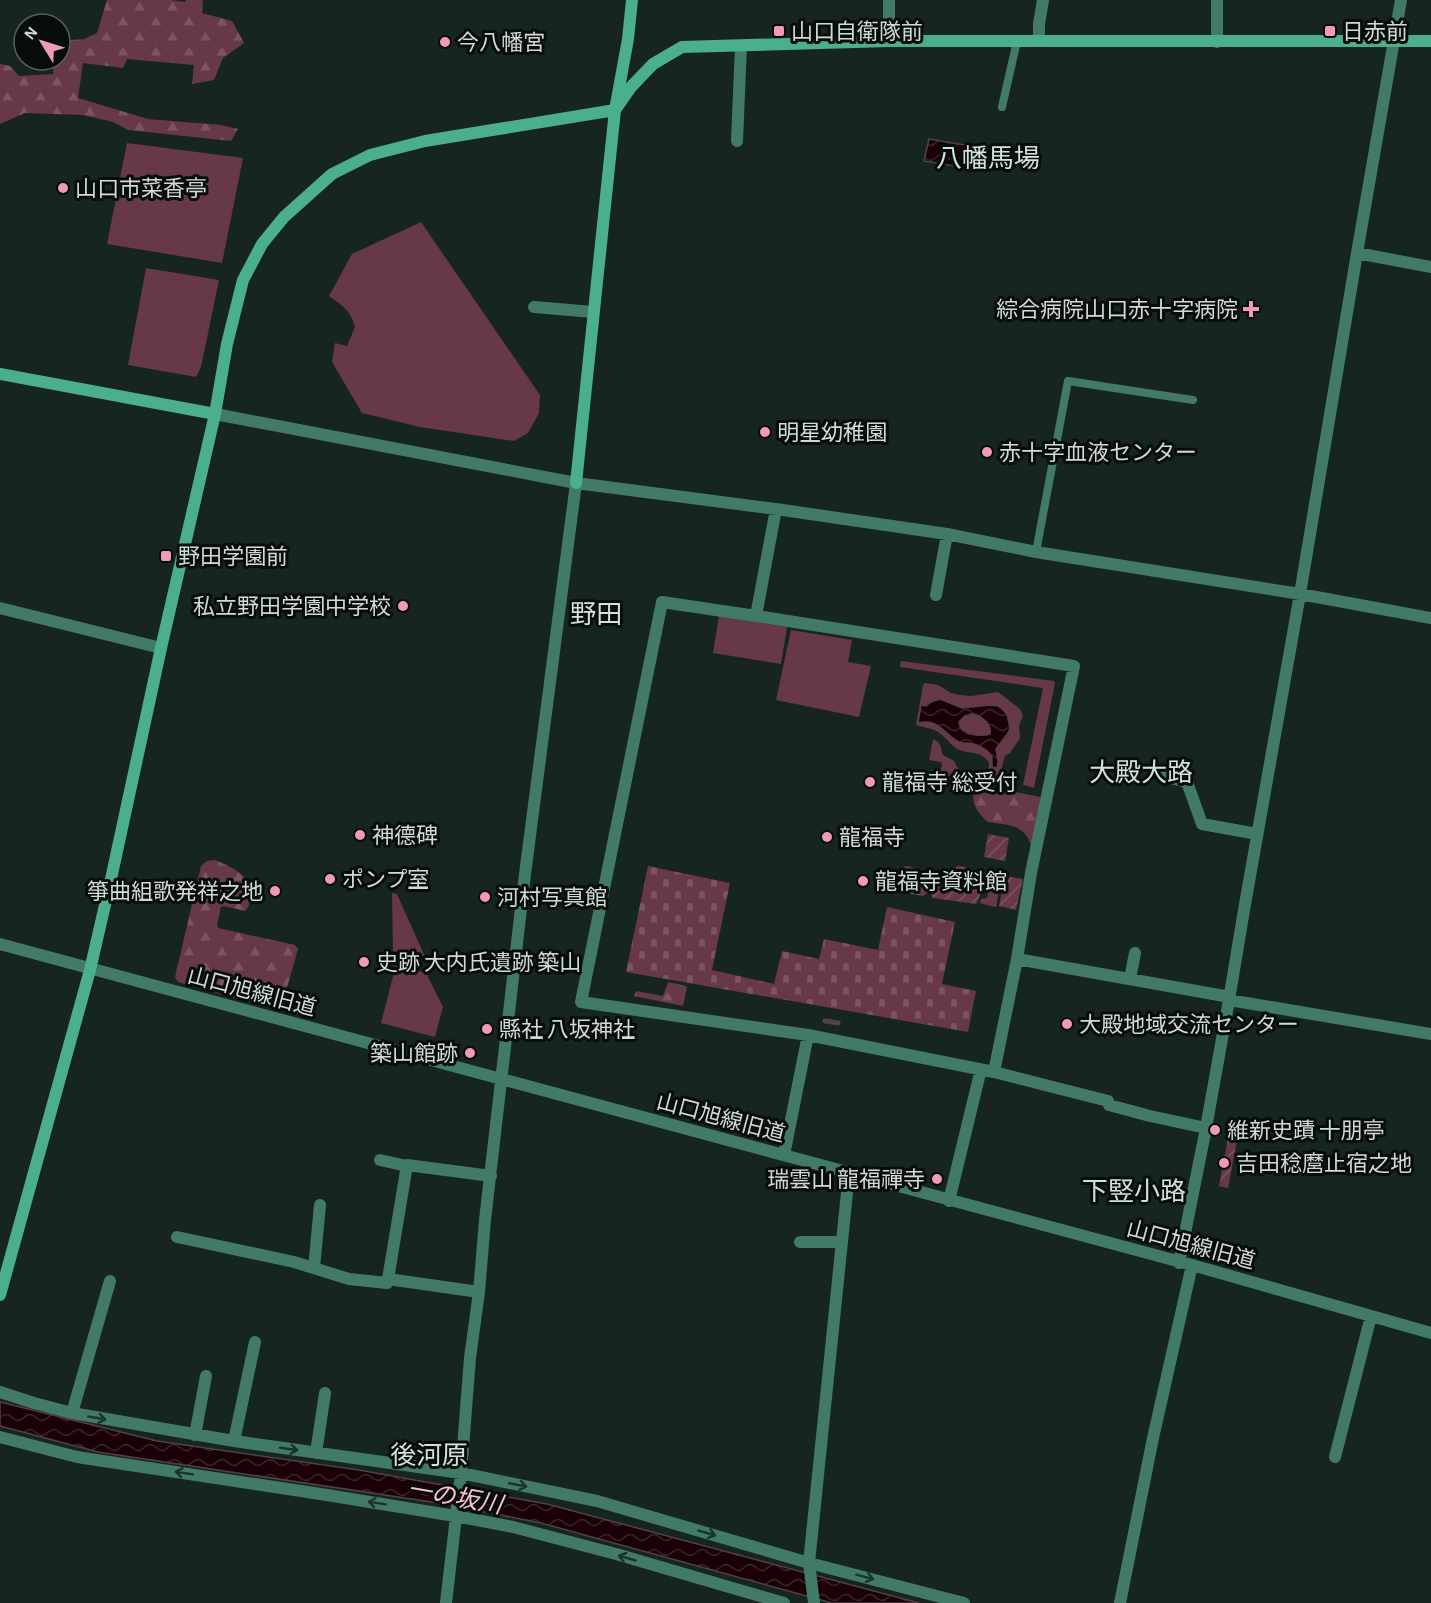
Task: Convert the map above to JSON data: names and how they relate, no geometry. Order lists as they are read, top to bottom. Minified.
{"streets":{"street":["山口旭線旧道"]},"districts":["八幡馬場","野田","大殿大路","下竪小路","後河原"],"water":["一の坂川"],"places":{"transit":["山口自衛隊前","日赤前","野田学園前"],"other":["今八幡宮","山口市菜香亭","明星幼稚園","赤十字血液センター","私立野田学園中学校","龍福寺 総受付","神德碑","龍福寺","ポンプ室","龍福寺資料館","箏曲組歌発祥之地","河村写真館","史跡 大内氏遺跡 築山","大殿地域交流センター","縣社 八坂神社","築山館跡","維新史蹟 十朋亭","吉田稔麿止宿之地","瑞雲山 龍福禪寺"],"health":["綜合病院山口赤十字病院"]},"north":"top left"}
